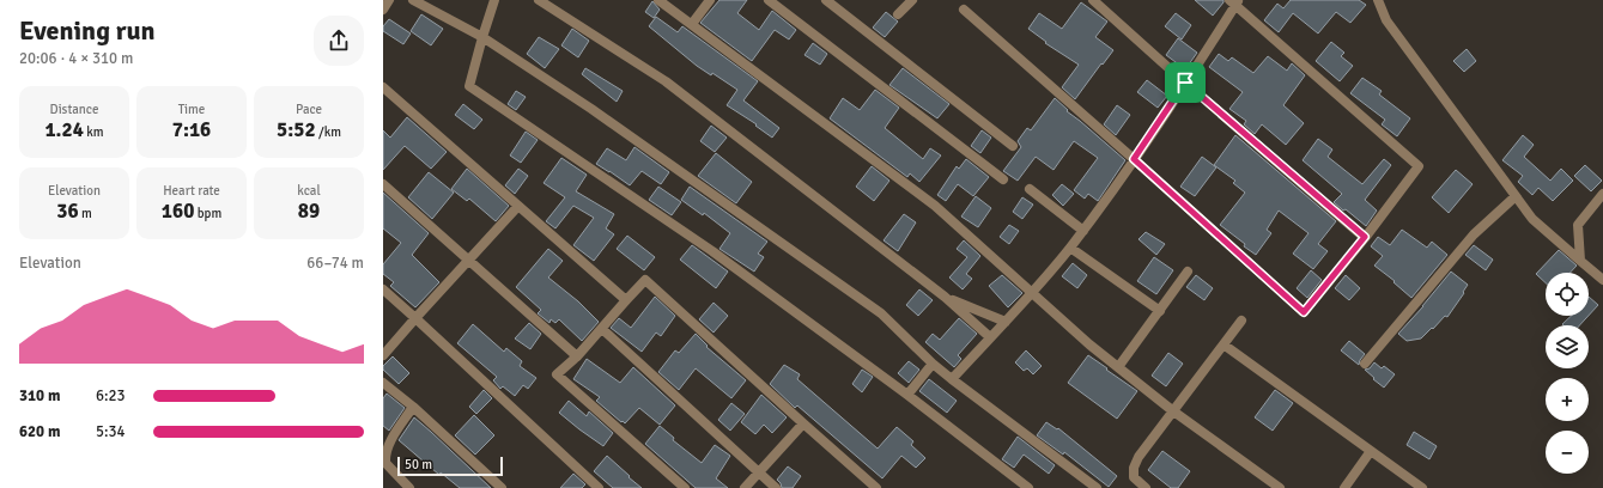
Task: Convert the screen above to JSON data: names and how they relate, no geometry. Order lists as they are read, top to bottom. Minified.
{"scale_bar":"50 m","page":{"heading":["Evening run","20:06 · 4 × 310 m"],"stats":[["Distance","1.24 km"],["Time","7:16"],["Pace","5:52 /km"],["Elevation","36 m"],["Heart rate","160 bpm"],["kcal","89"]],"chart":["Elevation","66–74 m"],"map_buttons":["+","−"],"list":[{"name":"310 m","note":"6:23"},{"name":"620 m","note":"5:34"}],"scale":"50 m"}}
